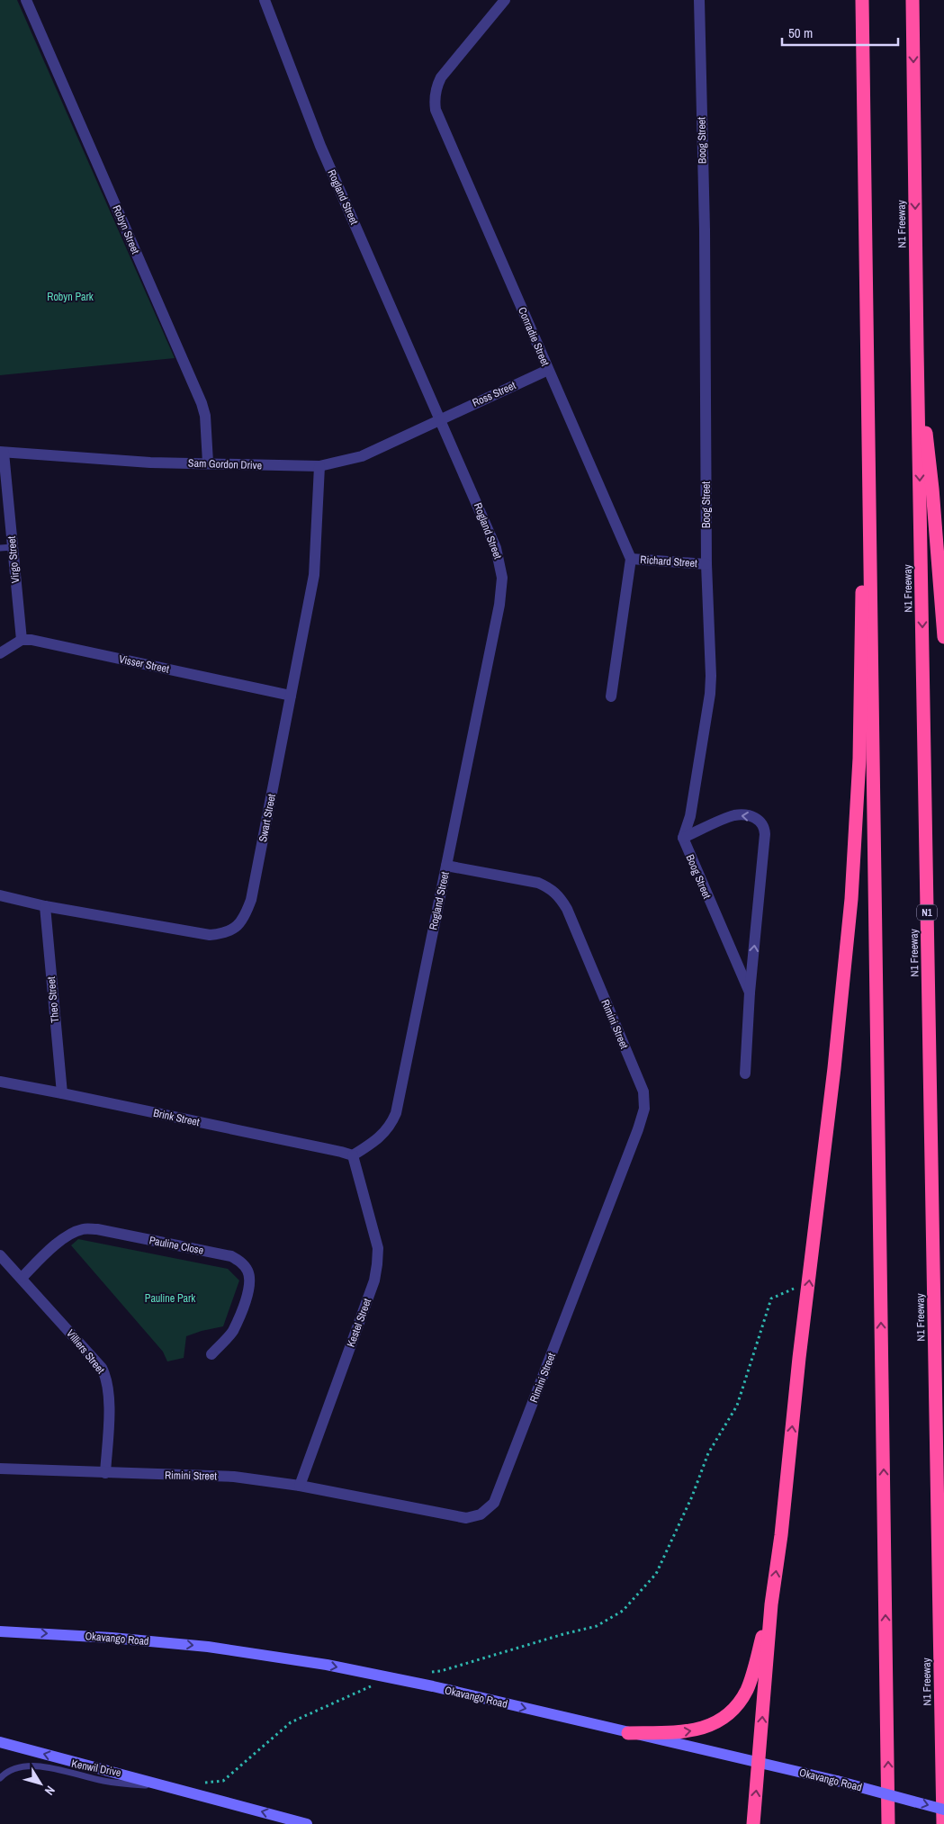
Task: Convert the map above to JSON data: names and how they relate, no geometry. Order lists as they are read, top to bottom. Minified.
{"streets":{"highway":["N1 Freeway","N1"],"main road":["Okavango Road"],"street":["Boog Street","Rogland Street","Robyn Street","Conradie Street","Ross Street","Sam Gordon Drive","Virgo Street","Richard Street","Visser Street","Swart Street","Theo Street","Rimini Street","Brink Street","Pauline Close","Kestel Street","Villiers Street"],"lane":["Kenwil Drive"]},"crossings":[["Boog Street","Richard Street"],["Rogland Street","Ross Street"],["Rogland Street","Sam Gordon Drive"],["Rogland Street","Rimini Street"],["Rogland Street","Brink Street"],["Rogland Street","Kestel Street"],["Robyn Street","Sam Gordon Drive"],["Conradie Street","Ross Street"],["Conradie Street","Richard Street"],["Ross Street","Sam Gordon Drive"],["Sam Gordon Drive","Virgo Street"],["Sam Gordon Drive","Swart Street"],["Virgo Street","Visser Street"],["Visser Street","Swart Street"],["Swart Street","Theo Street"],["Theo Street","Brink Street"],["Rimini Street","Kestel Street"],["Rimini Street","Villiers Street"],["Brink Street","Kestel Street"],["Pauline Close","Villiers Street"]],"one_way":["Okavango Road"],"parks":["Robyn Park","Pauline Park"],"scale_bar":"50 m","north":"bottom right"}
